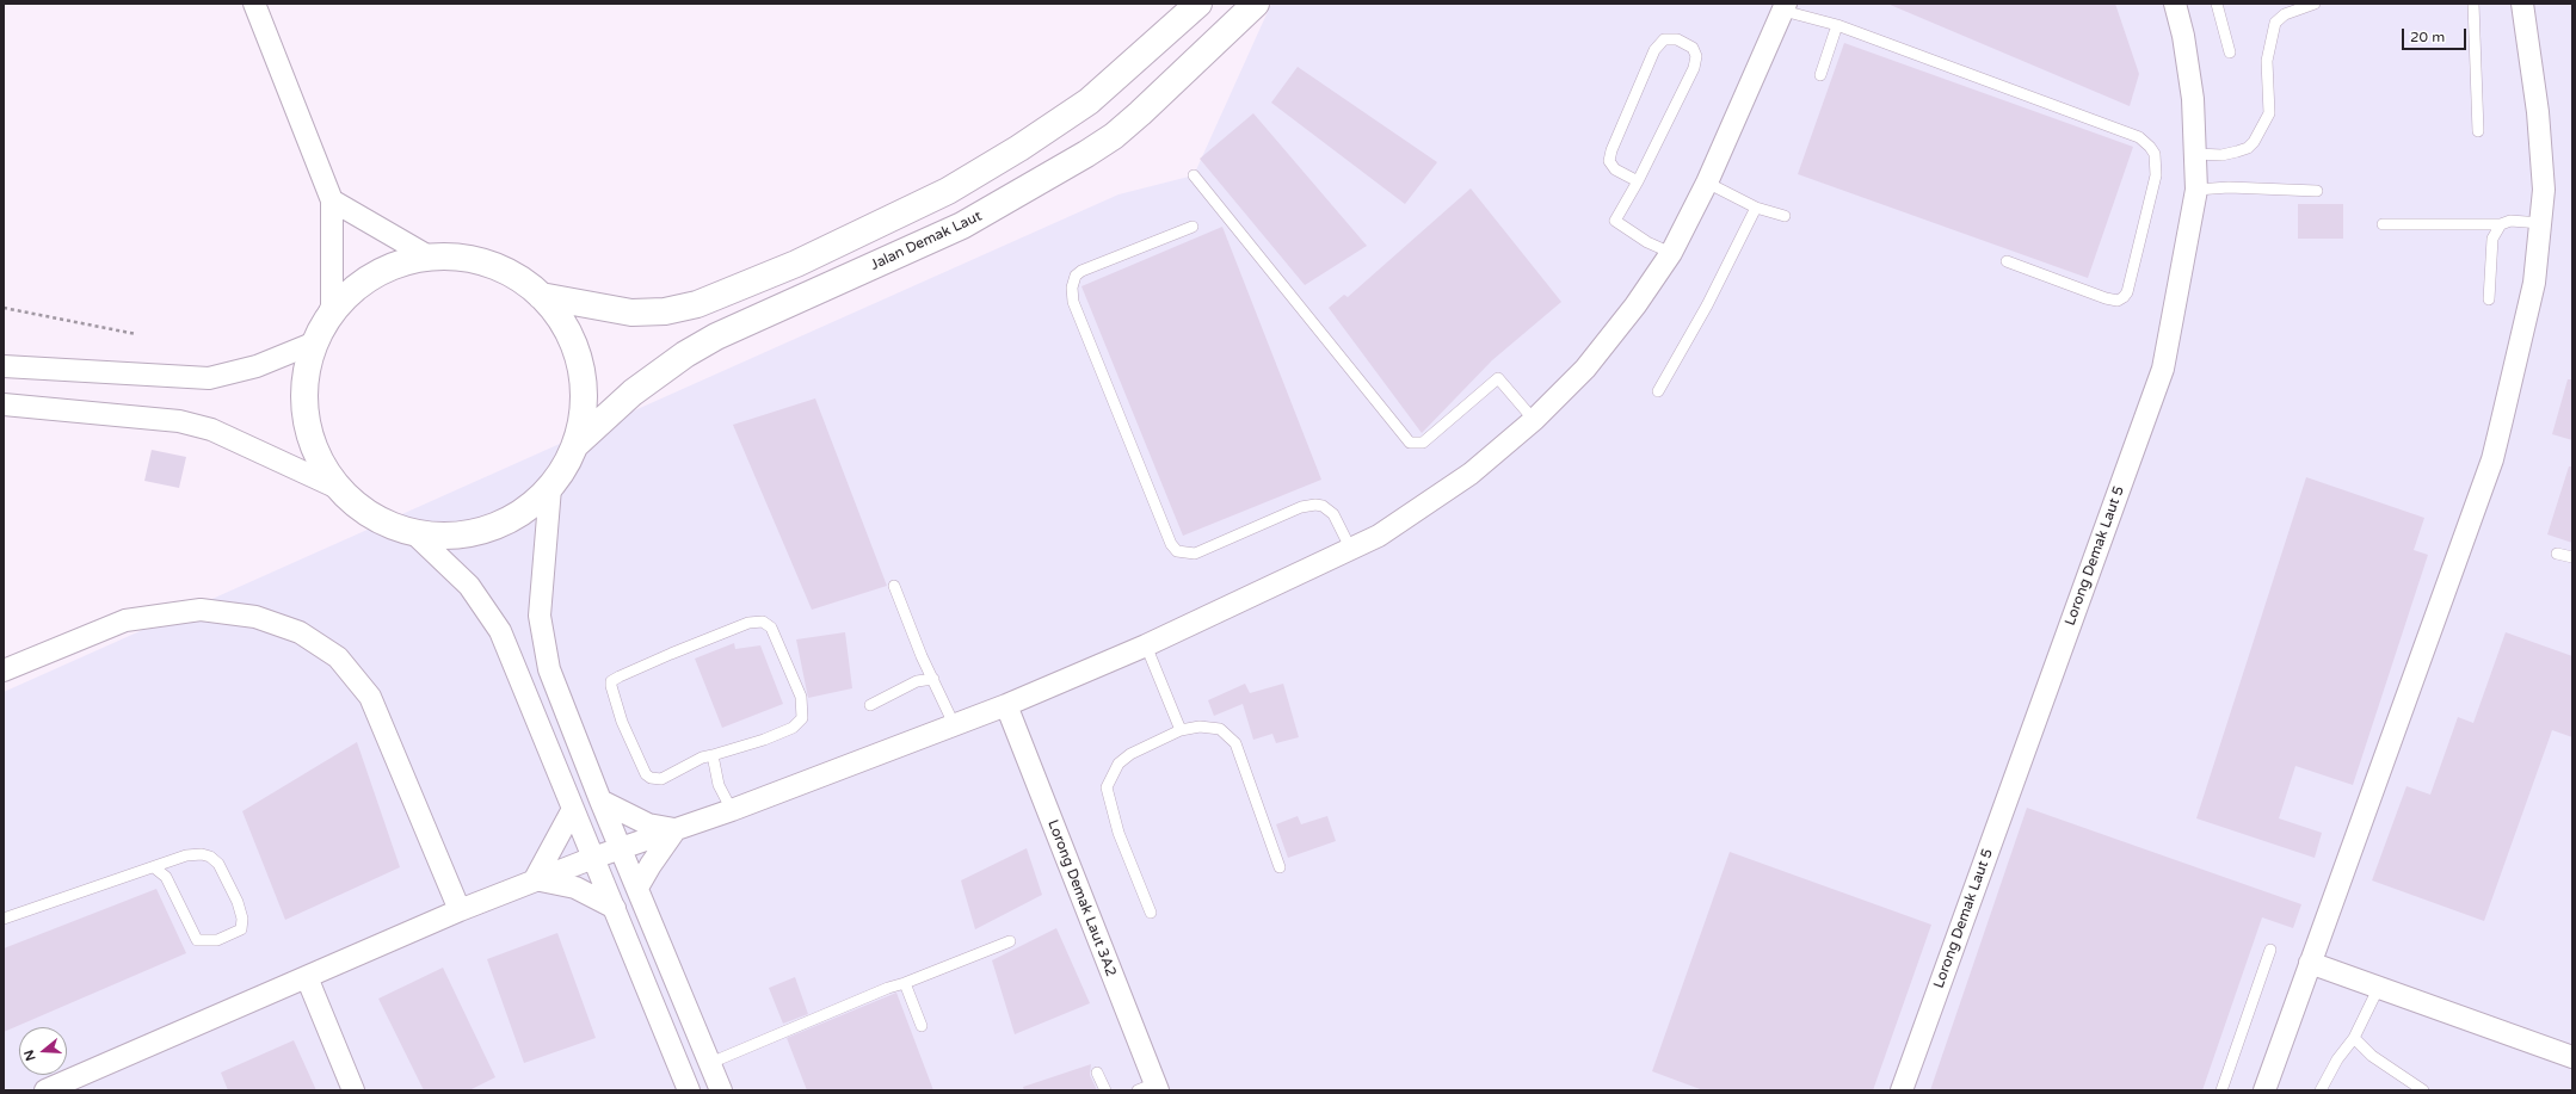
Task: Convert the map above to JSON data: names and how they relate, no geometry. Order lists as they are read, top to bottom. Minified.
{"streets":{"main road":["Jalan Demak Laut"],"street":["Lorong Demak Laut 5","Lorong Demak Laut 3A2"]},"scale_bar":"20 m","north":"left"}
